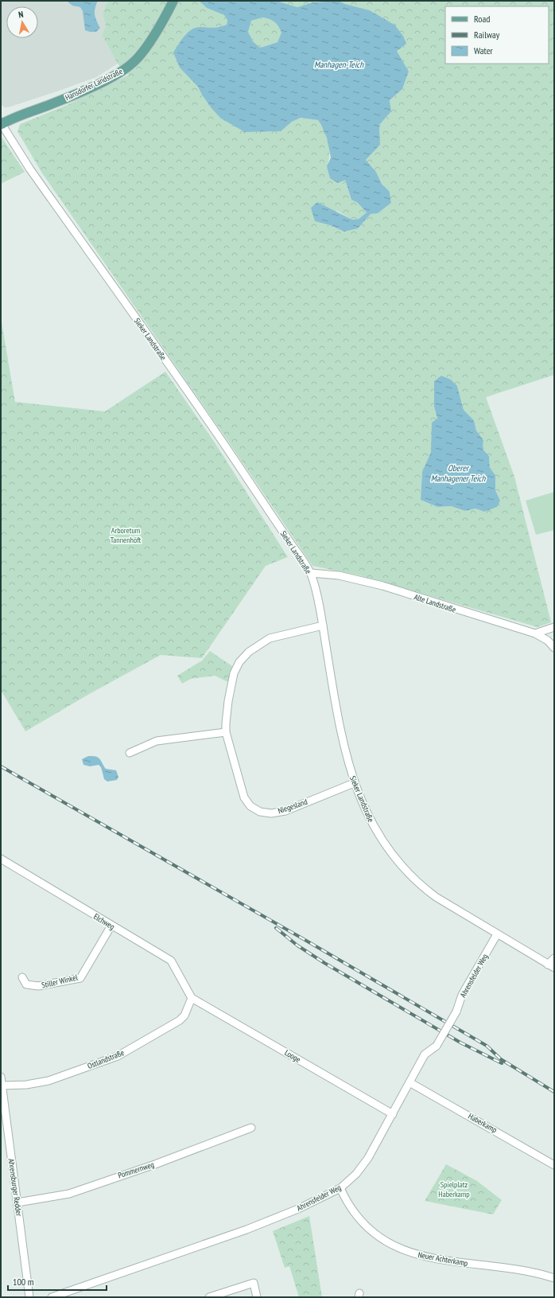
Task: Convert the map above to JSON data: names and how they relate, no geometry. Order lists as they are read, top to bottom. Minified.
{"streets":{"main road":["Hansdorfer Landstraße"],"street":["Sieker Landstraße","Alte Landstraße","Niegesland","Elchweg","Ahrensfelder Weg","Stiller Winkel","Looge","Ostlandstraße","Haberkamp","Pommernweg","Ahrensburger Redder","Neuer Achterkamp"]},"crossings":[["Hansdorfer Landstraße","Sieker Landstraße"],["Sieker Landstraße","Alte Landstraße"],["Sieker Landstraße","Niegesland"],["Sieker Landstraße","Ahrensfelder Weg"],["Elchweg","Stiller Winkel"],["Elchweg","Looge"],["Elchweg","Ostlandstraße"],["Ahrensfelder Weg","Looge"],["Ahrensfelder Weg","Haberkamp"],["Ahrensfelder Weg","Neuer Achterkamp"],["Looge","Ostlandstraße"],["Ostlandstraße","Ahrensburger Redder"],["Pommernweg","Ahrensburger Redder"]],"water":["Manhagen-Teich","Oberer Manhagener Teich"],"parks":["Arboretum Tannenhöft","Spielplatz Haberkamp"],"legend":["Road","Railway","Water"],"scale_bar":"100 m","north":"top"}
